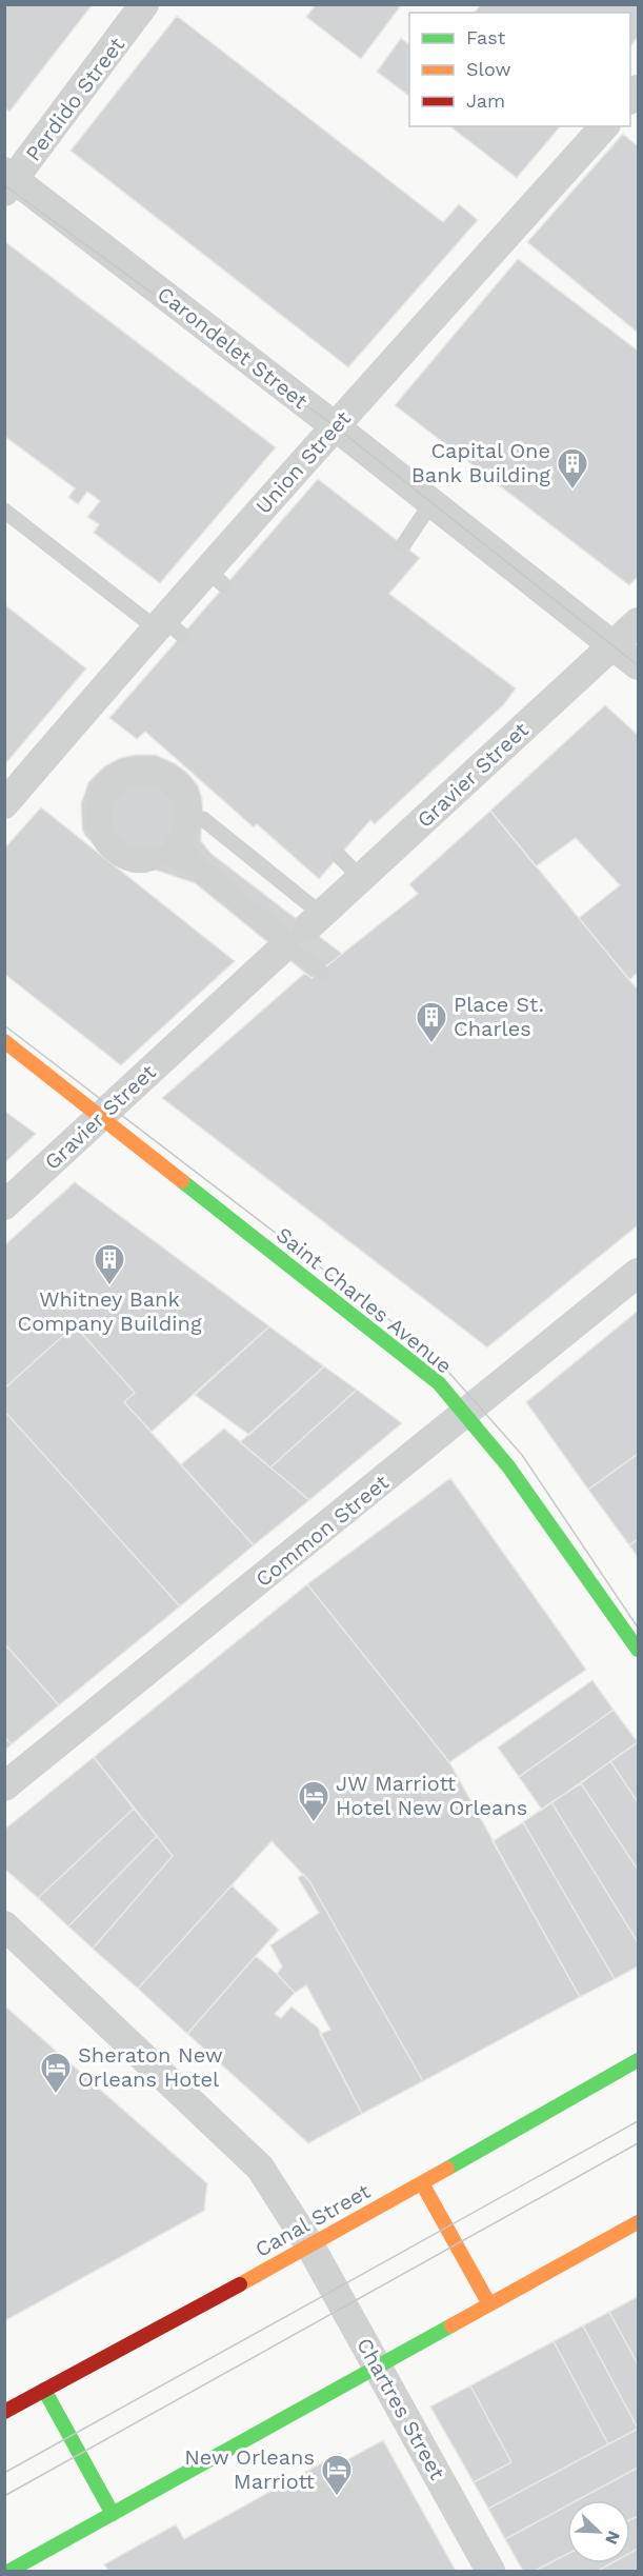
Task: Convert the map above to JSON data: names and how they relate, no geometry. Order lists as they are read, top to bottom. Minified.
{"streets":{"main road":["Saint Charles Avenue","Canal Street"],"street":["Perdido Street","Carondelet Street","Union Street","Gravier Street","Common Street","Chartres Street"]},"crossings":[["Perdido Street","Carondelet Street"],["Carondelet Street","Union Street"],["Carondelet Street","Gravier Street"],["Gravier Street","Saint Charles Avenue"],["Saint Charles Avenue","Common Street"],["Canal Street","Chartres Street"]],"places":{"building":["Capital One Bank Building","Place St. Charles","Whitney Bank Company Building"],"hotel":["JW Marriott Hotel New Orleans","Sheraton New Orleans Hotel","New Orleans Marriott"]},"legend":["Fast","Slow","Jam"],"north":"bottom right"}
